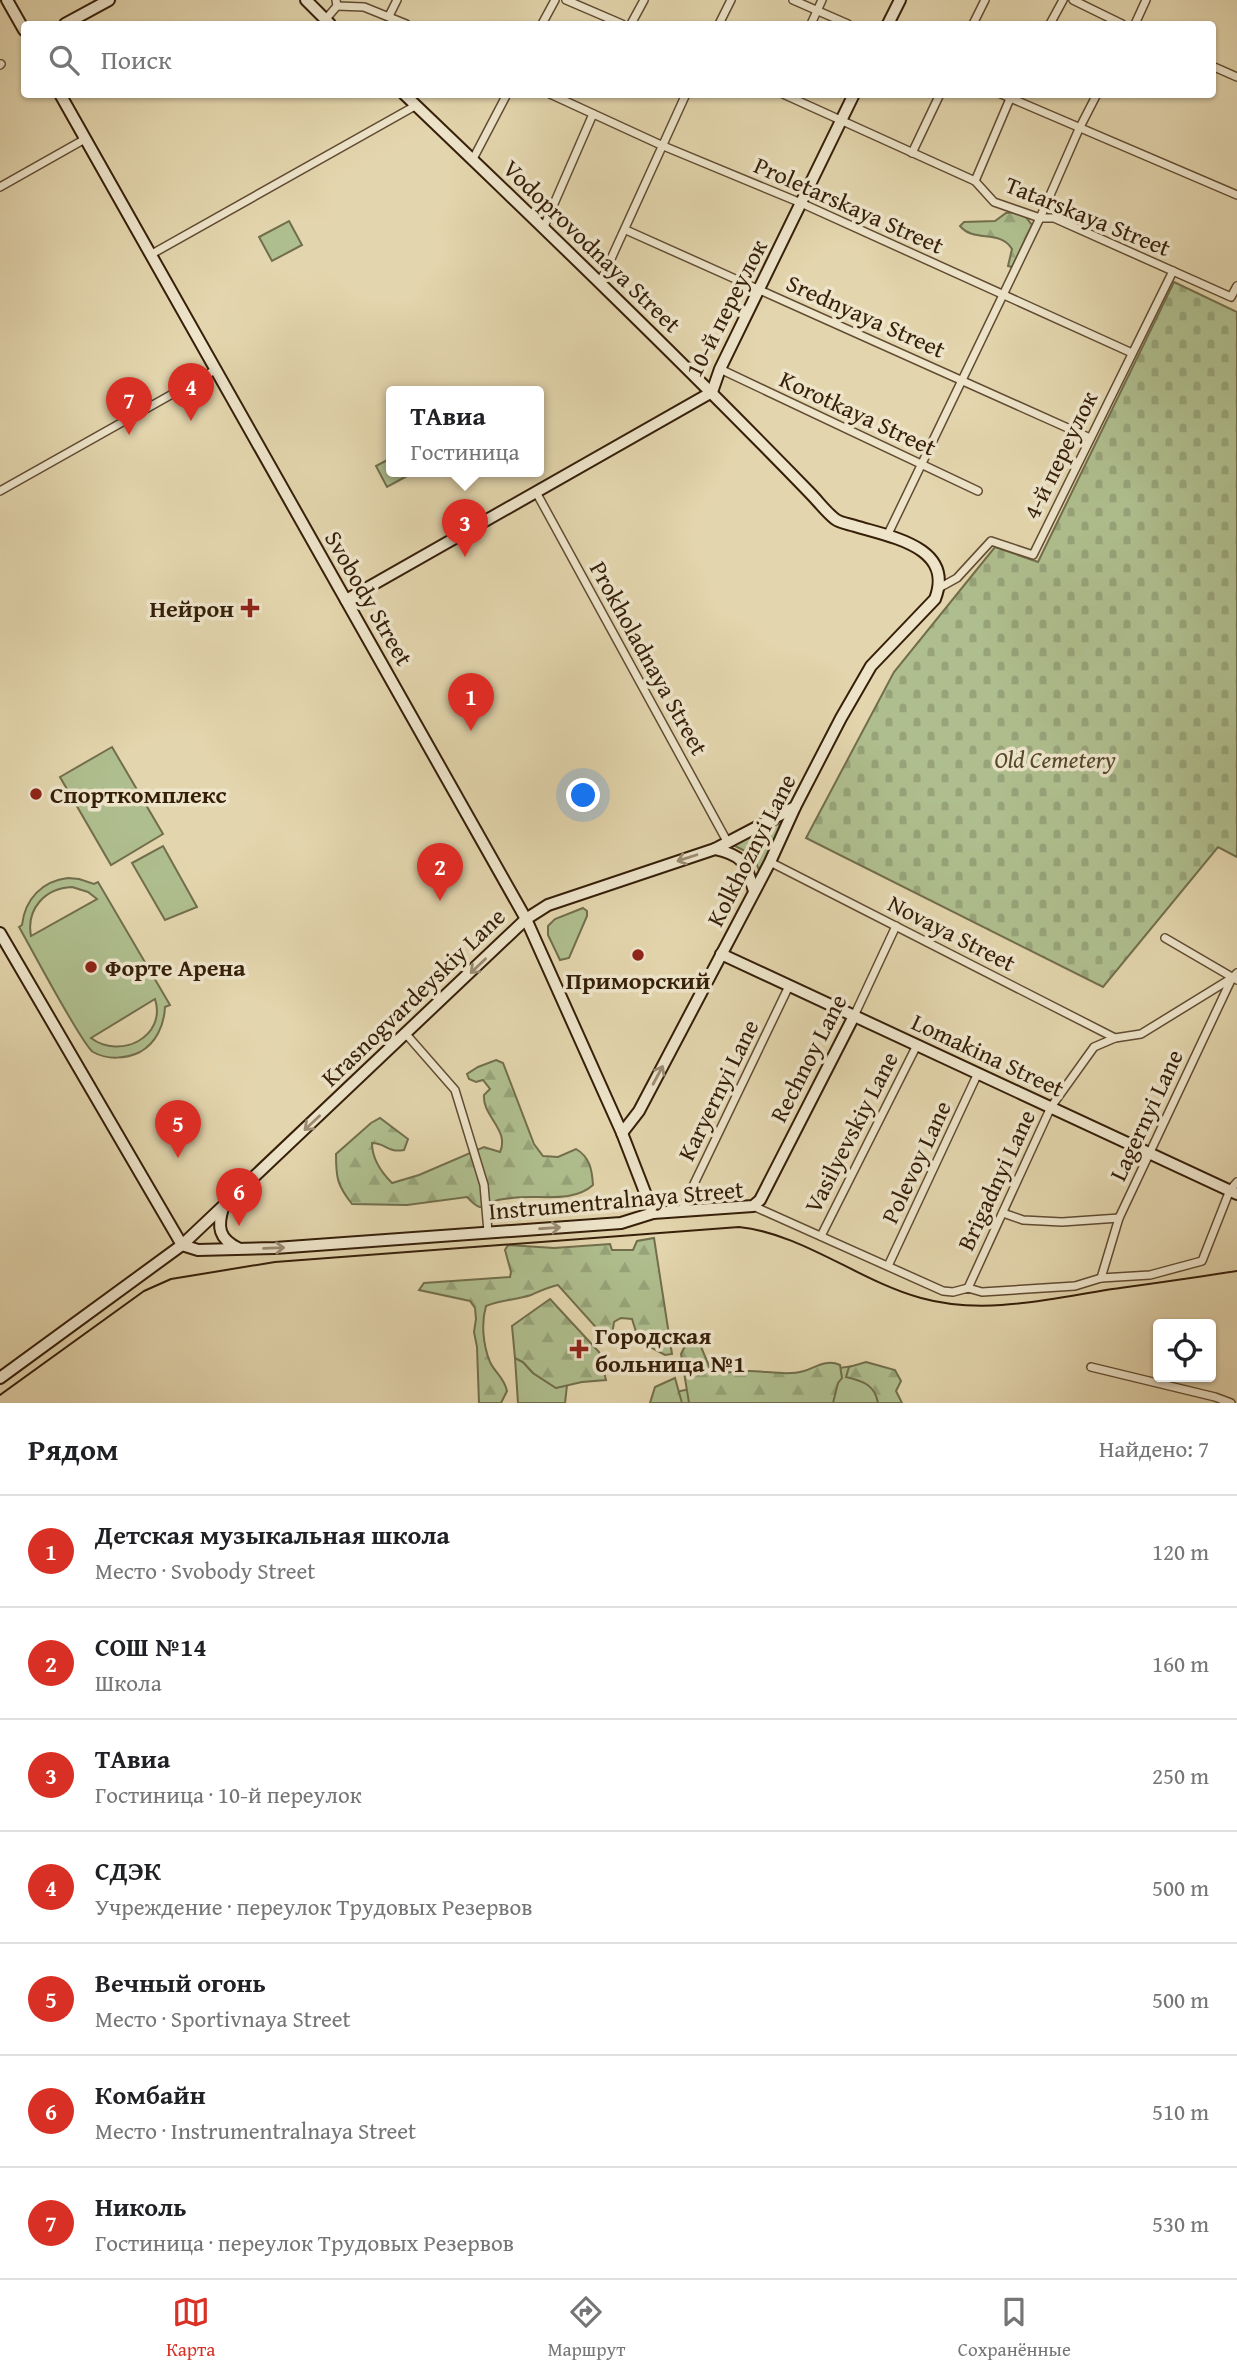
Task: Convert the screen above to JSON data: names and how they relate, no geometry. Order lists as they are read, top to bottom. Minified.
{"streets":{"main road":["Vodoprovodnaya Street","10-й переулок","Svobody Street","Kolkhoznyi Lane","Krasnogvardeyskiy Lane","Lomakina Street","Rechnoy Lane","Instrumentralnaya Street"],"street":["Proletarskaya Street","Tatarskaya Street","Srednyaya Street","Korotkaya Street","4-й переулок","Prokholadnaya Street","Novaya Street","Karyernyi Lane","Lagernyi Lane","Vasilyevskiy Lane","Polevoy Lane","Brigadnyi Lane"]},"crossings":[["Proletarskaya Street","10-й переулок"],["Proletarskaya Street","4-й переулок"],["Tatarskaya Street","10-й переулок"],["Tatarskaya Street","4-й переулок"],["Vodoprovodnaya Street","10-й переулок"],["10-й переулок","Srednyaya Street"],["10-й переулок","Korotkaya Street"],["10-й переулок","Svobody Street"],["10-й переулок","Prokholadnaya Street"],["Srednyaya Street","4-й переулок"],["4-й переулок","Kolkhoznyi Lane"],["Svobody Street","Kolkhoznyi Lane"],["Svobody Street","Krasnogvardeyskiy Lane"],["Svobody Street","Instrumentralnaya Street"],["Prokholadnaya Street","Krasnogvardeyskiy Lane"],["Kolkhoznyi Lane","Novaya Street"],["Kolkhoznyi Lane","Krasnogvardeyskiy Lane"],["Kolkhoznyi Lane","Lomakina Street"],["Novaya Street","Rechnoy Lane"],["Novaya Street","Brigadnyi Lane"],["Krasnogvardeyskiy Lane","Instrumentralnaya Street"],["Lomakina Street","Rechnoy Lane"],["Lomakina Street","Karyernyi Lane"],["Lomakina Street","Lagernyi Lane"],["Lomakina Street","Vasilyevskiy Lane"],["Lomakina Street","Polevoy Lane"],["Lomakina Street","Brigadnyi Lane"],["Lomakina Street","Instrumentralnaya Street"],["Rechnoy Lane","Instrumentralnaya Street"],["Karyernyi Lane","Instrumentralnaya Street"],["Lagernyi Lane","Brigadnyi Lane"],["Lagernyi Lane","Instrumentralnaya Street"],["Vasilyevskiy Lane","Instrumentralnaya Street"],["Polevoy Lane","Instrumentralnaya Street"],["Brigadnyi Lane","Instrumentralnaya Street"]],"one_way":["Krasnogvardeyskiy Lane","Instrumentralnaya Street"],"parks":["Old Cemetery"],"places":{"health":["Нейрон","Городская больница №1"],"other":["Спорткомплекс","Приморский","Форте Арена"]},"page":{"search":"Поиск","pins":["4","7","3","1","2","5","6"],"popup":["ТАвиа","Гостиница"],"heading":["Рядом","Найдено: 7"],"list":[{"mark":"1","name":"Детская музыкальная школа","note":"Место · Svobody Street","value":"120 m"},{"mark":"2","name":"СОШ №14","note":"Школа","value":"160 m"},{"mark":"3","name":"ТАвиа","note":"Гостиница · 10-й переулок","value":"250 m"},{"mark":"4","name":"СДЭК","note":"Учреждение · переулок Трудовых Резервов","value":"500 m"},{"mark":"5","name":"Вечный огонь","note":"Место · Sportivnaya Street","value":"500 m"},{"mark":"6","name":"Комбайн","note":"Место · Instrumentralnaya Street","value":"510 m"},{"mark":"7","name":"Николь","note":"Гостиница · переулок Трудовых Резервов","value":"530 m"}],"nav":["Карта","Маршрут","Сохранённые"]}}
